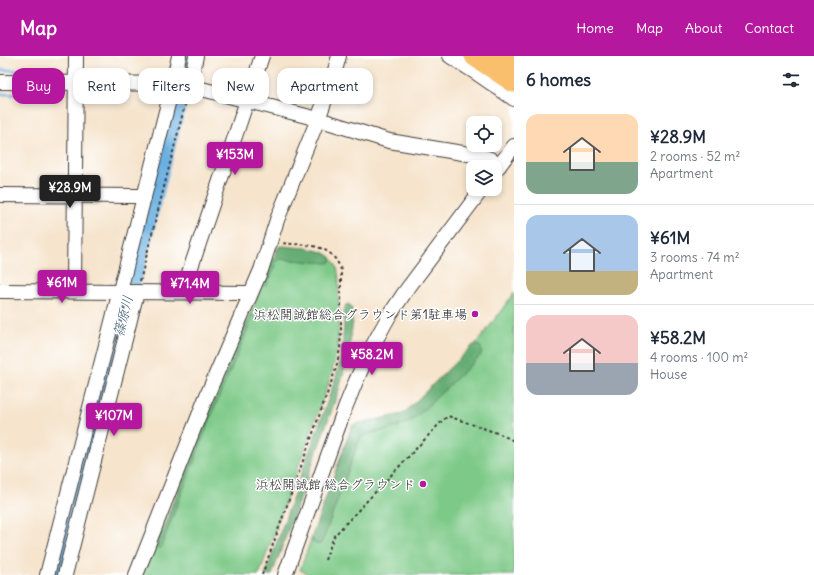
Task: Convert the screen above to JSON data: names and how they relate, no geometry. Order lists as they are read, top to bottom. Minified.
{"water":["篠原川"],"places":["浜松開誠館総合グラウンド第1駐車場","浜松開誠館 総合グラウンド"],"page":{"header":"Map","nav":["Home","Map","About","Contact"],"heading":"6 homes","chip":["Buy","Rent","Filters","New","Apartment"],"list":[{"name":"¥28.9M","note":"2 rooms · 52 m² · Apartment"},{"name":"¥61M","note":"3 rooms · 74 m² · Apartment"},{"name":"¥58.2M","note":"4 rooms · 100 m² · House"}],"price":["¥153M","¥28.9M","¥61M","¥71.4M","¥58.2M","¥107M"]}}
